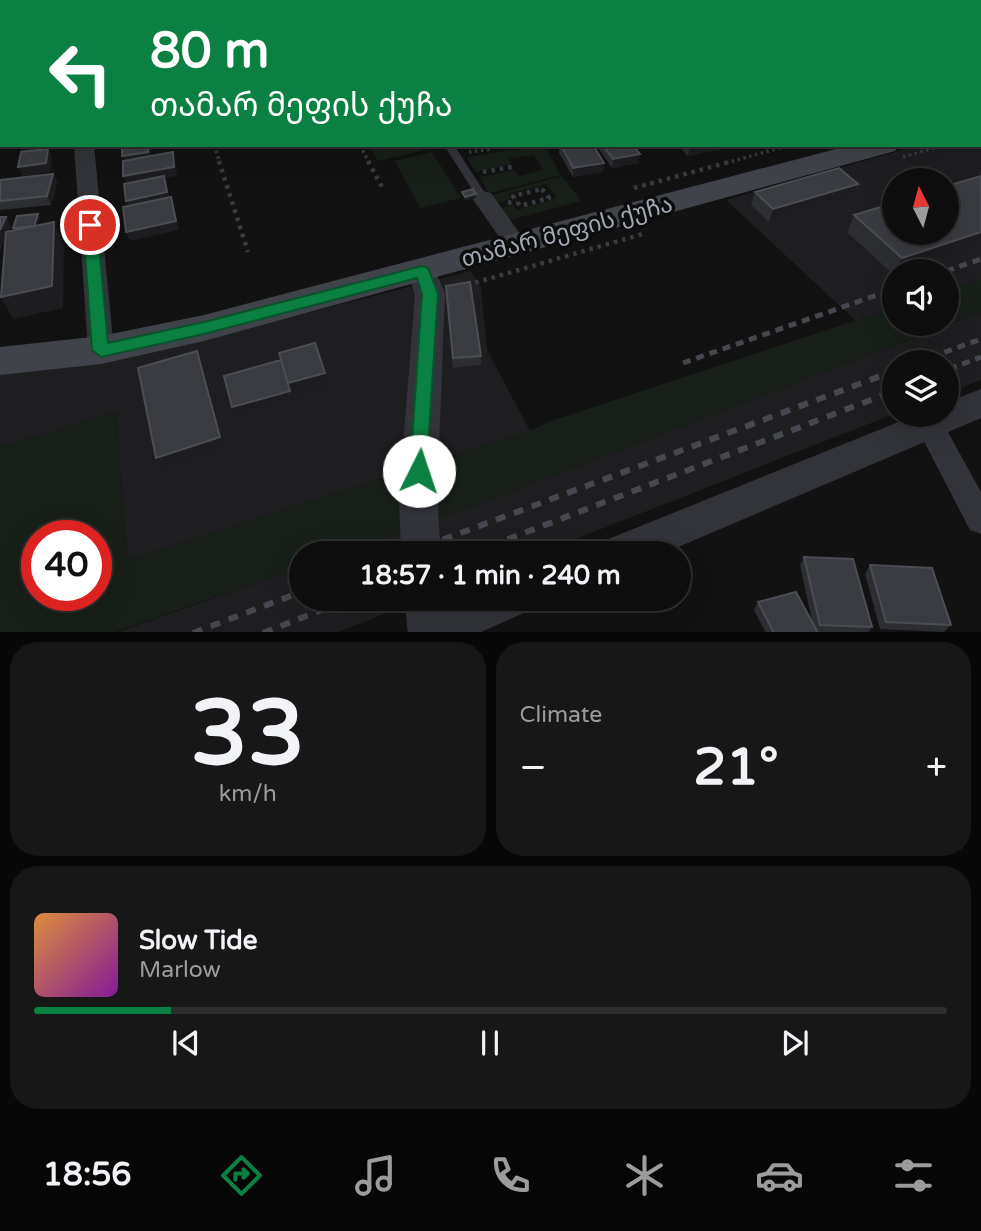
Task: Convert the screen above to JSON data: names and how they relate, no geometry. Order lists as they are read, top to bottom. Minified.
{"streets":{"main road":["თამარ მეფის ქუჩა"]},"north":"top","page":{"turn":["80 m","თამარ მეფის ქუჩა"],"limit":"40","trip":"18:57 · 1 min · 240 m","tile":[["33","km/h"],"Climate"],"heat":["−","21°","+"],"song":["Slow Tide","Marlow"],"tabs":"18:56"}}
